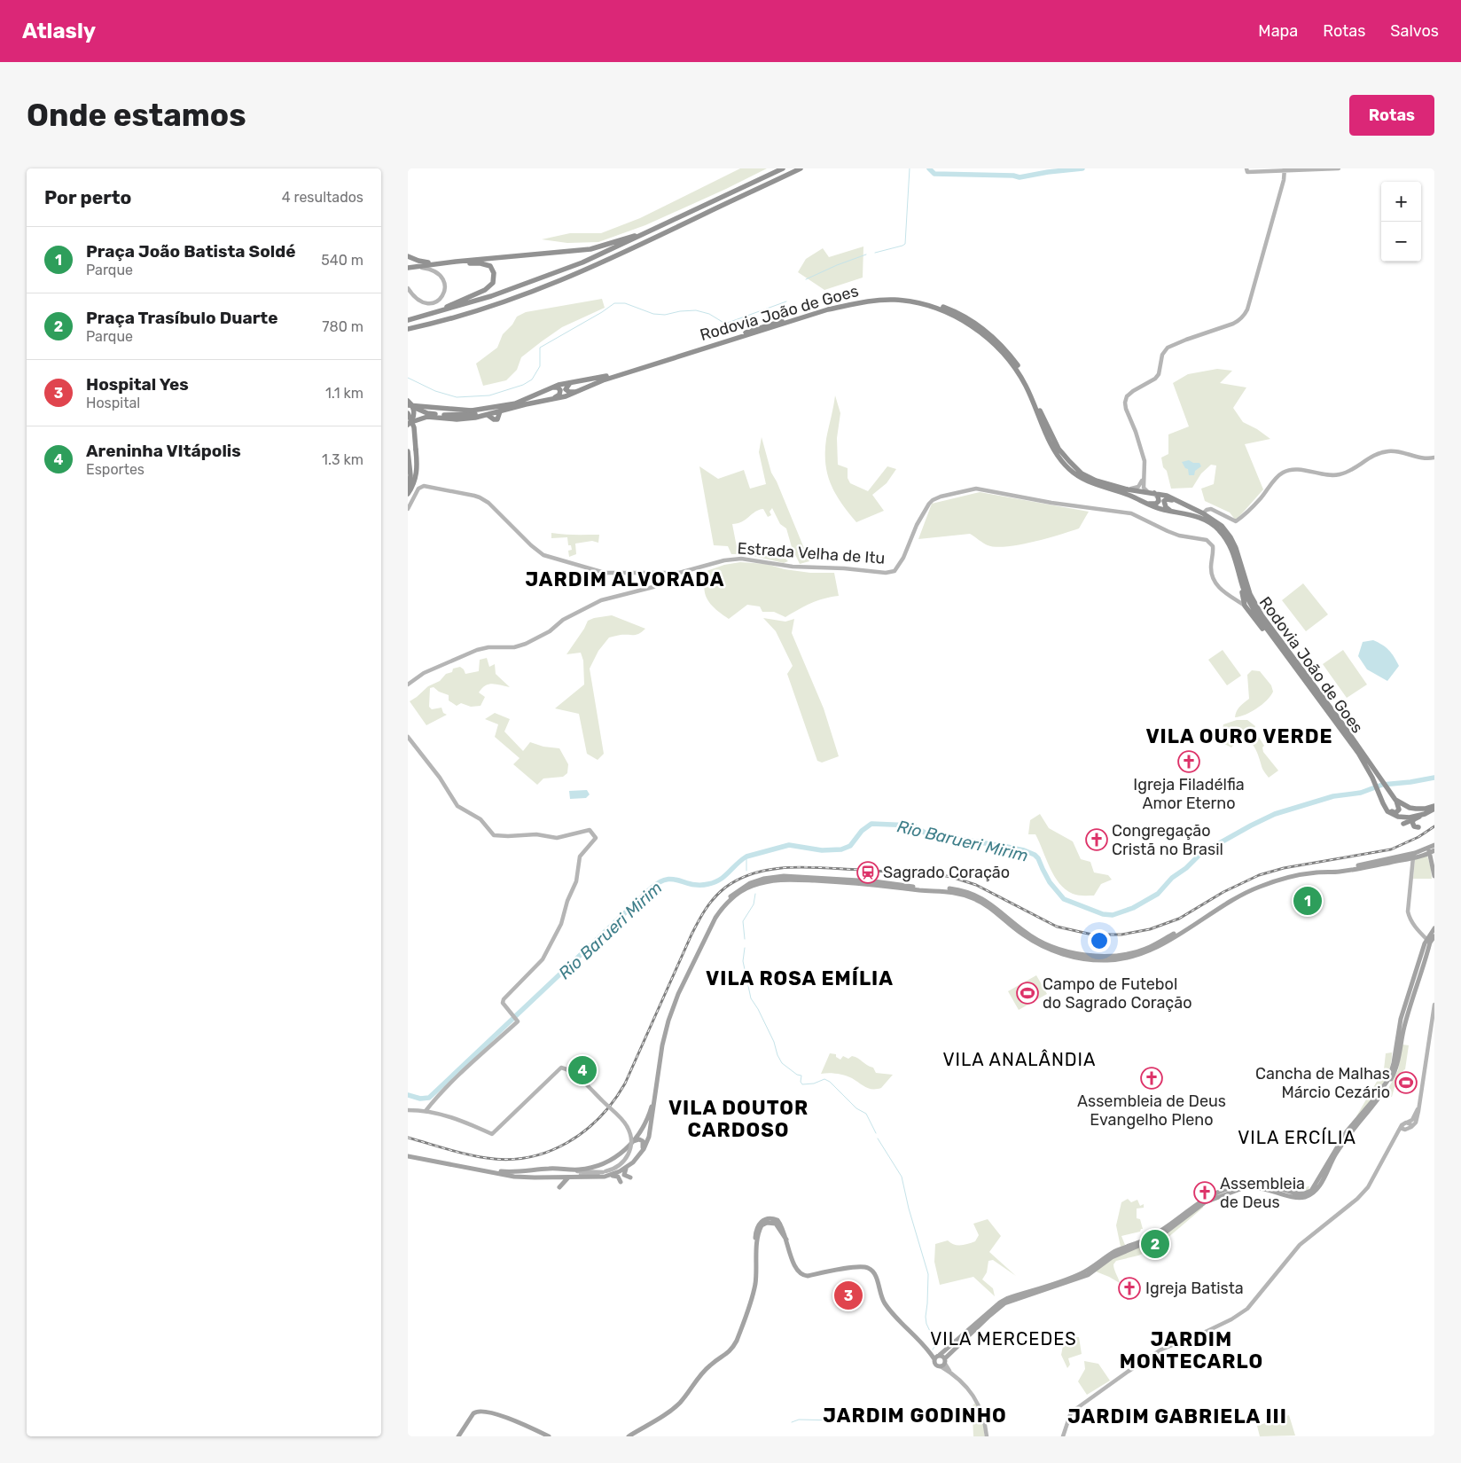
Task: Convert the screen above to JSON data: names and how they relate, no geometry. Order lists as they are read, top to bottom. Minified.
{"streets":{"highway":["Rodovia João de Goes"],"main road":["Estrada Velha de Itu"]},"districts":["JARDIM ALVORADA","VILA OURO VERDE","VILA ROSA EMÍLIA","VILA ANALÂNDIA","VILA DOUTOR CARDOSO","VILA ERCÍLIA","VILA MERCEDES","JARDIM MONTECARLO","JARDIM GODINHO","JARDIM GABRIELA III"],"water":["Rio Barueri Mirim"],"places":{"church":["Igreja Filadélfia Amor Eterno","Congregação Cristã no Brasil","Assembleia de Deus Evangelho Pleno","Assembleia de Deus","Igreja Batista"],"station":["Sagrado Coração"],"sports":["Campo de Futebol do Sagrado Coração","Cancha de Malhas Márcio Cezário"]},"page":{"header":"Atlasly","nav":["Mapa","Rotas","Salvos"],"buttons":"Rotas","title":"Onde estamos","heading":["Por perto","4 resultados"],"map_buttons":["+","−"],"list":[{"mark":"1","name":"Praça João Batista Soldé","note":"Parque","value":"540 m"},{"mark":"2","name":"Praça Trasíbulo Duarte","note":"Parque","value":"780 m"},{"mark":"3","name":"Hospital Yes","note":"Hospital","value":"1.1 km"},{"mark":"4","name":"Areninha VItápolis","note":"Esportes","value":"1.3 km"}],"pins":["1","4","2","3"]}}
